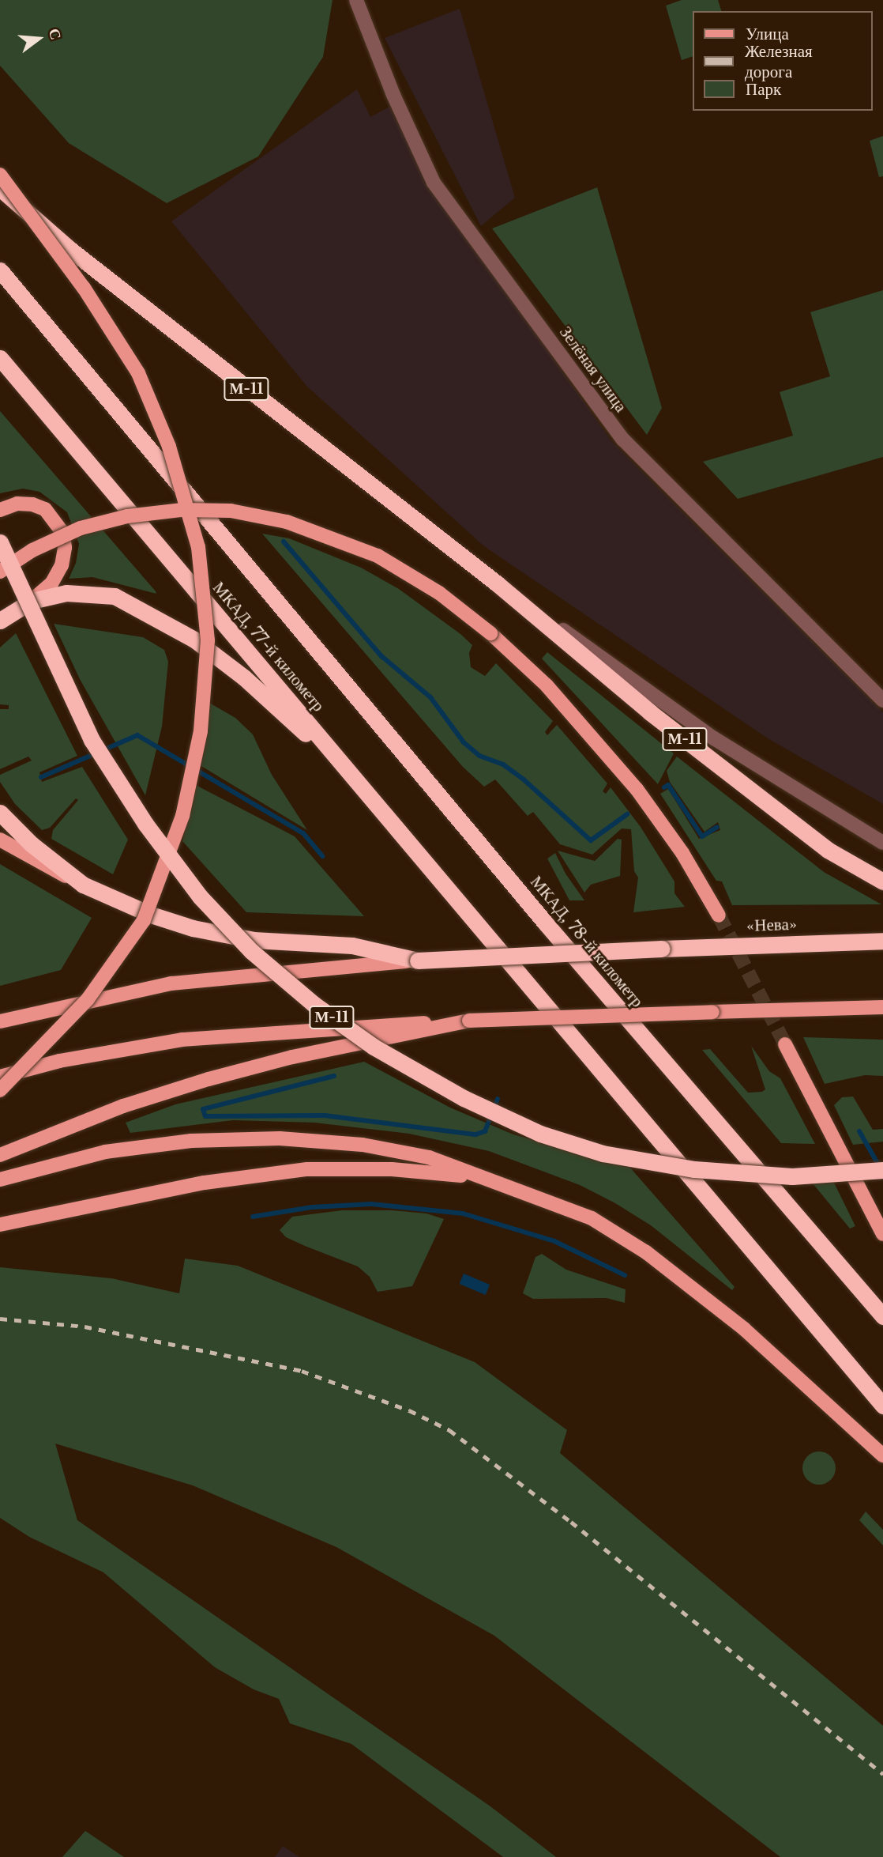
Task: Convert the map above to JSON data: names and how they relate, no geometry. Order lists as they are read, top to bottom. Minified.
{"streets":{"highway":["М-11","МКАД, 77-й километр","«Нева»","МКАД, 78-й километр"],"street":["Зелёная улица"]},"legend":["Улица","Железная дорога","Парк"],"north":"right"}
